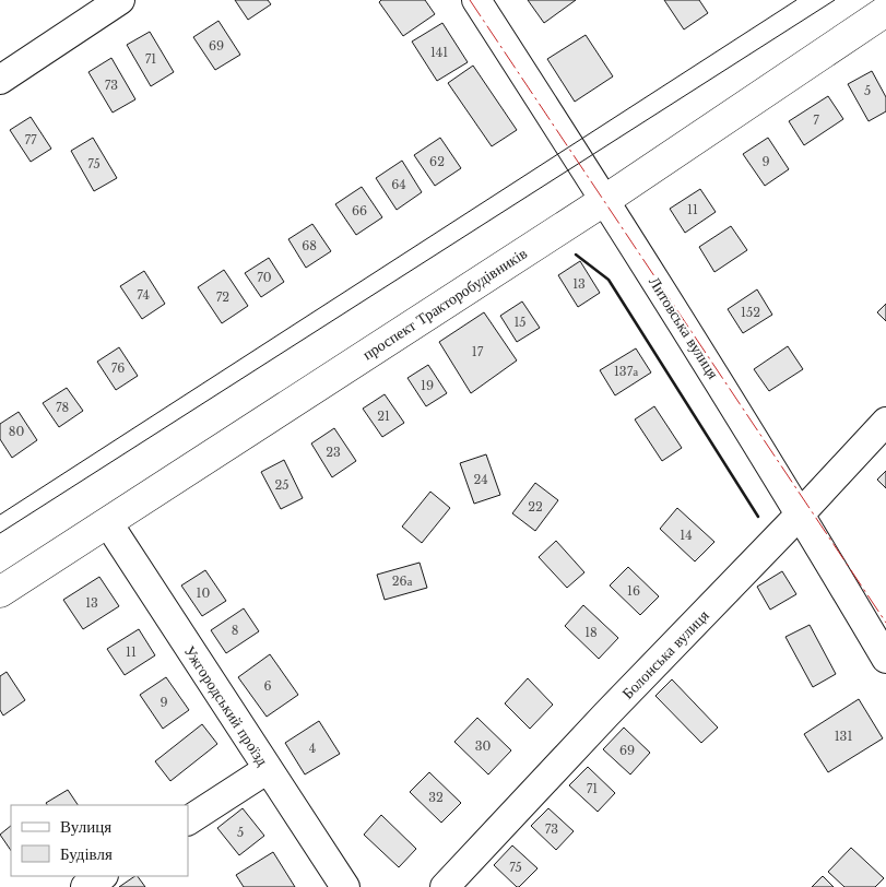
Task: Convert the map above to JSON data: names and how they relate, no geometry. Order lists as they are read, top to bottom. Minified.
{"streets":{"main road":["проспект Тракторобудівників"],"street":["Литовська вулиця","Болонська вулиця","Ужгородський проїзд"]},"crossings":[["проспект Тракторобудівників","Литовська вулиця"],["проспект Тракторобудівників","Ужгородський проїзд"],["Литовська вулиця","Болонська вулиця"]],"house_numbers":["69","141","71","73","5","7","77","62","9","75","64","11","66","68","70","13","74","72","152","15","17","76","137а","19","78","21","80","23","24","25","22","14","26а","16","10","13","8","18","11","6","9","131","30","4","69","71","32","73","5","75"],"legend":["Вулиця","Будівля"]}
